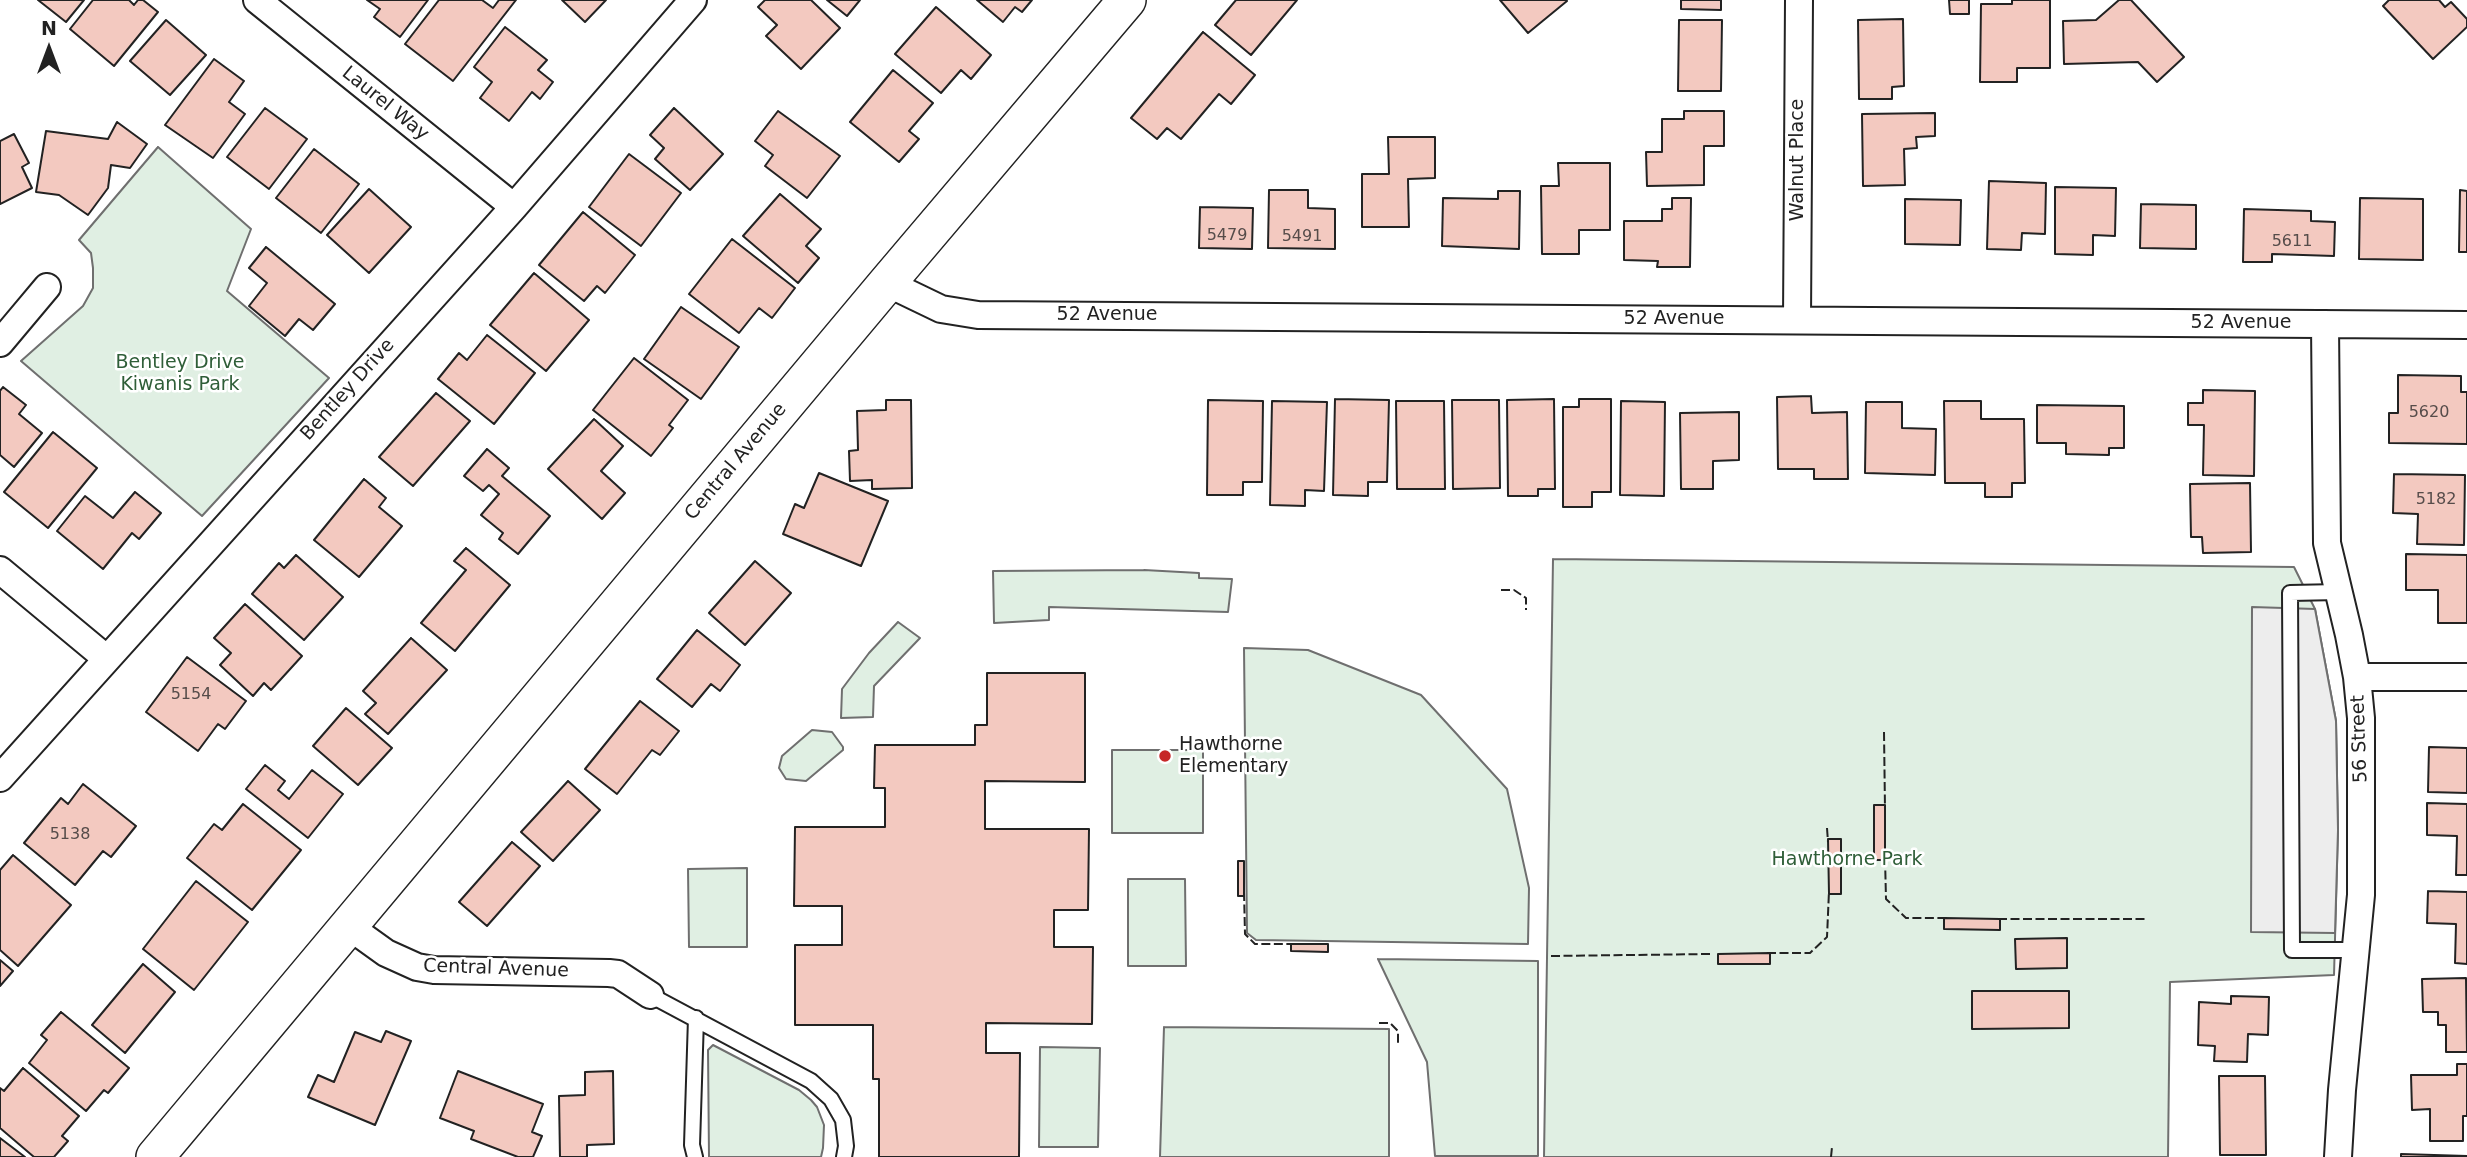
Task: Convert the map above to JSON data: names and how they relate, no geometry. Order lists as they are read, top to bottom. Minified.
{"streets":{"street":["Laurel Way","Walnut Place","52 Avenue","Bentley Drive","Central Avenue","56 Street"]},"crossings":[["Laurel Way","Bentley Drive"],["Walnut Place","52 Avenue"],["52 Avenue","Central Avenue"],["52 Avenue","56 Street"]],"parks":["Bentley Drive Kiwanis Park","Hawthorne Park"],"places":["Hawthorne Elementary"],"house_numbers":["5479","5491","5611","5620","5182","5154","5138"],"north":"top"}
